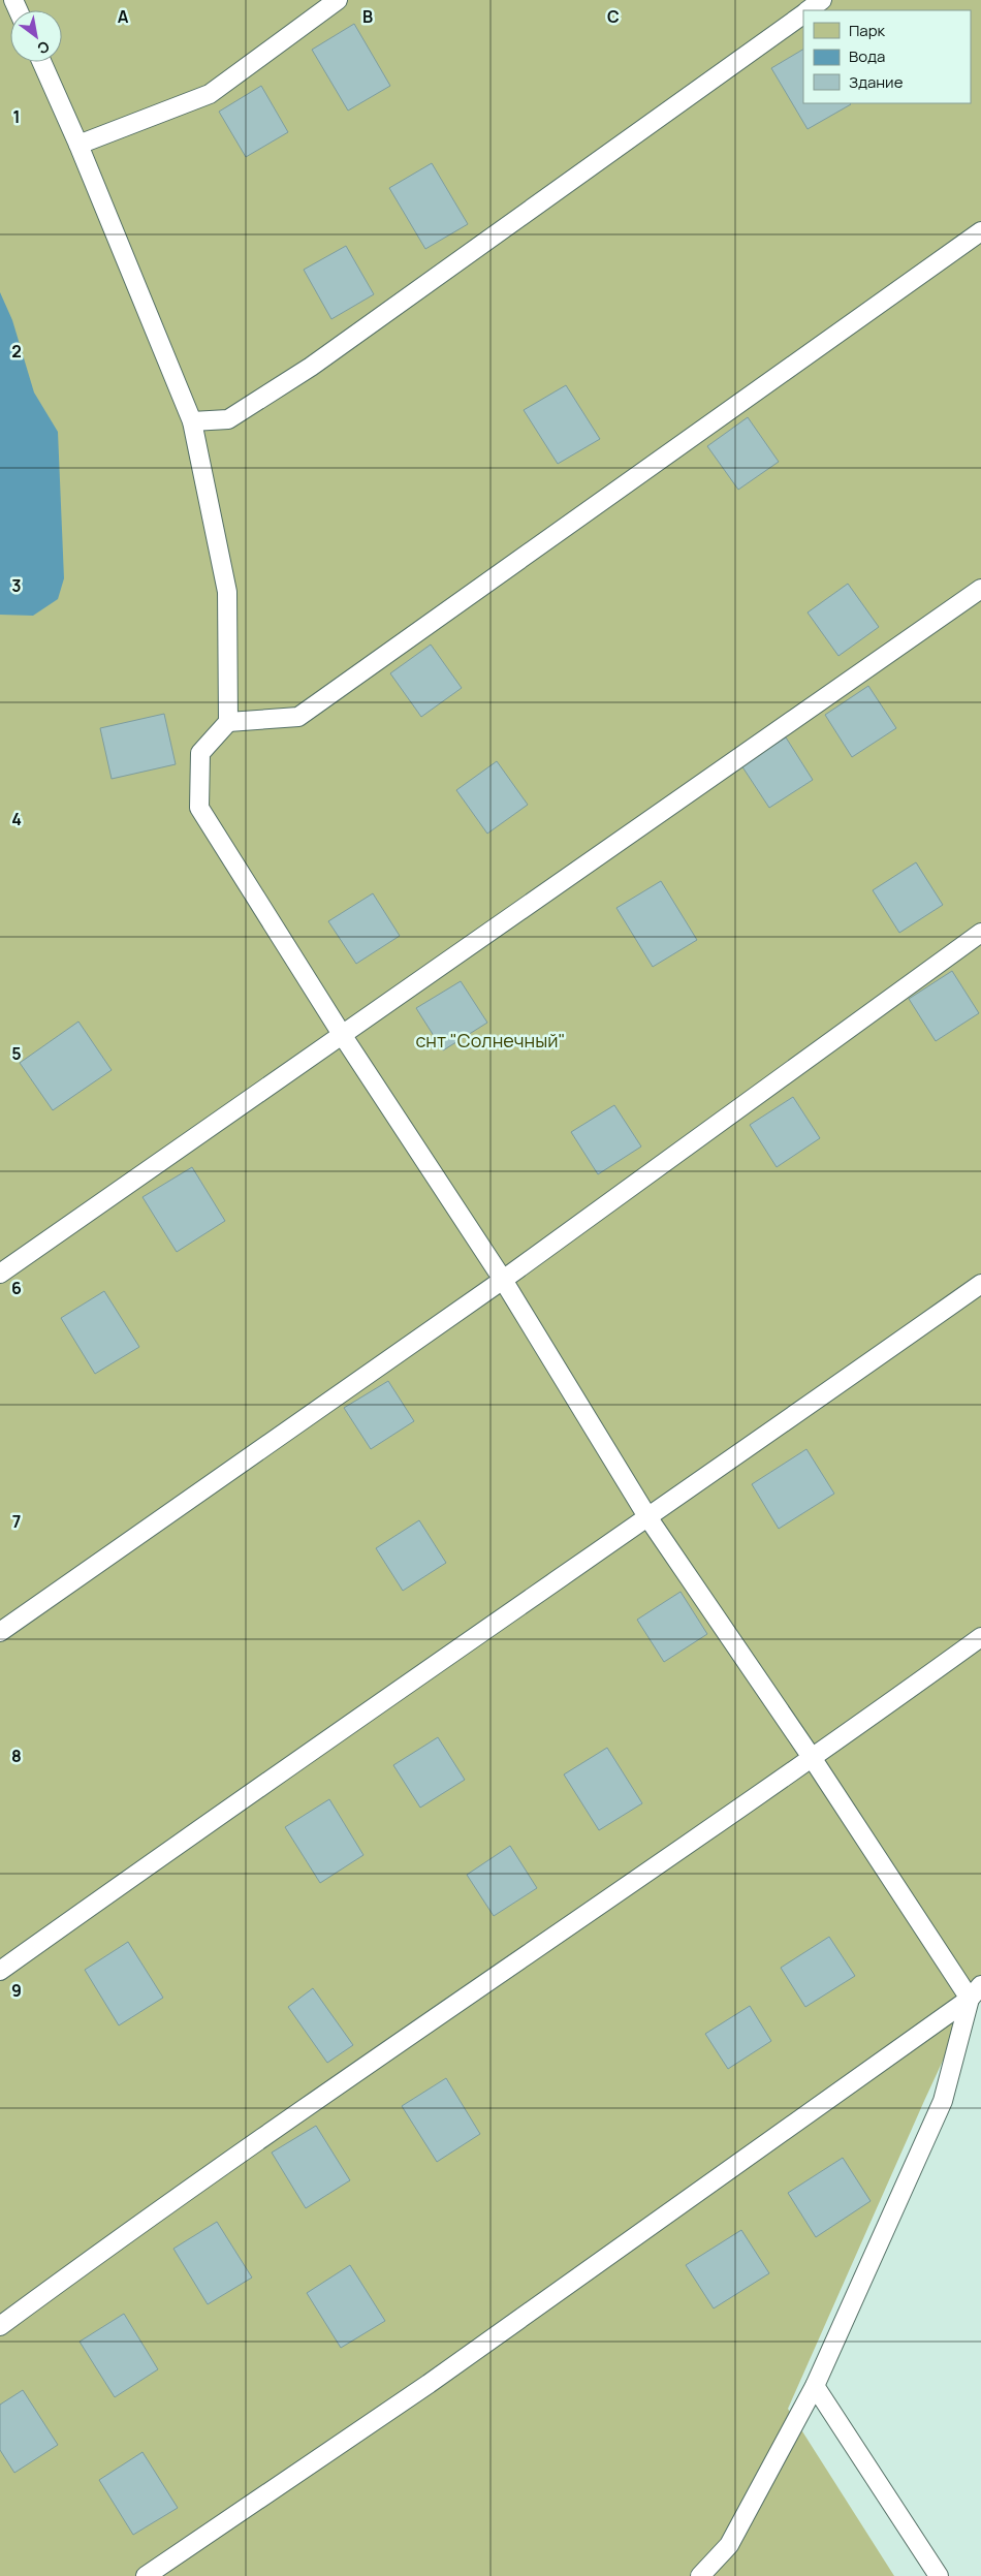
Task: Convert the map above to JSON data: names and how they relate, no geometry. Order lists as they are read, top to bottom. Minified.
{"parks":["снт \"Солнечный\""],"legend":["Парк","Вода","Здание"],"north":"bottom right","grid":{"columns":["A","B","C"],"rows":["1","2","3","4","5","6","7","8","9"]}}
